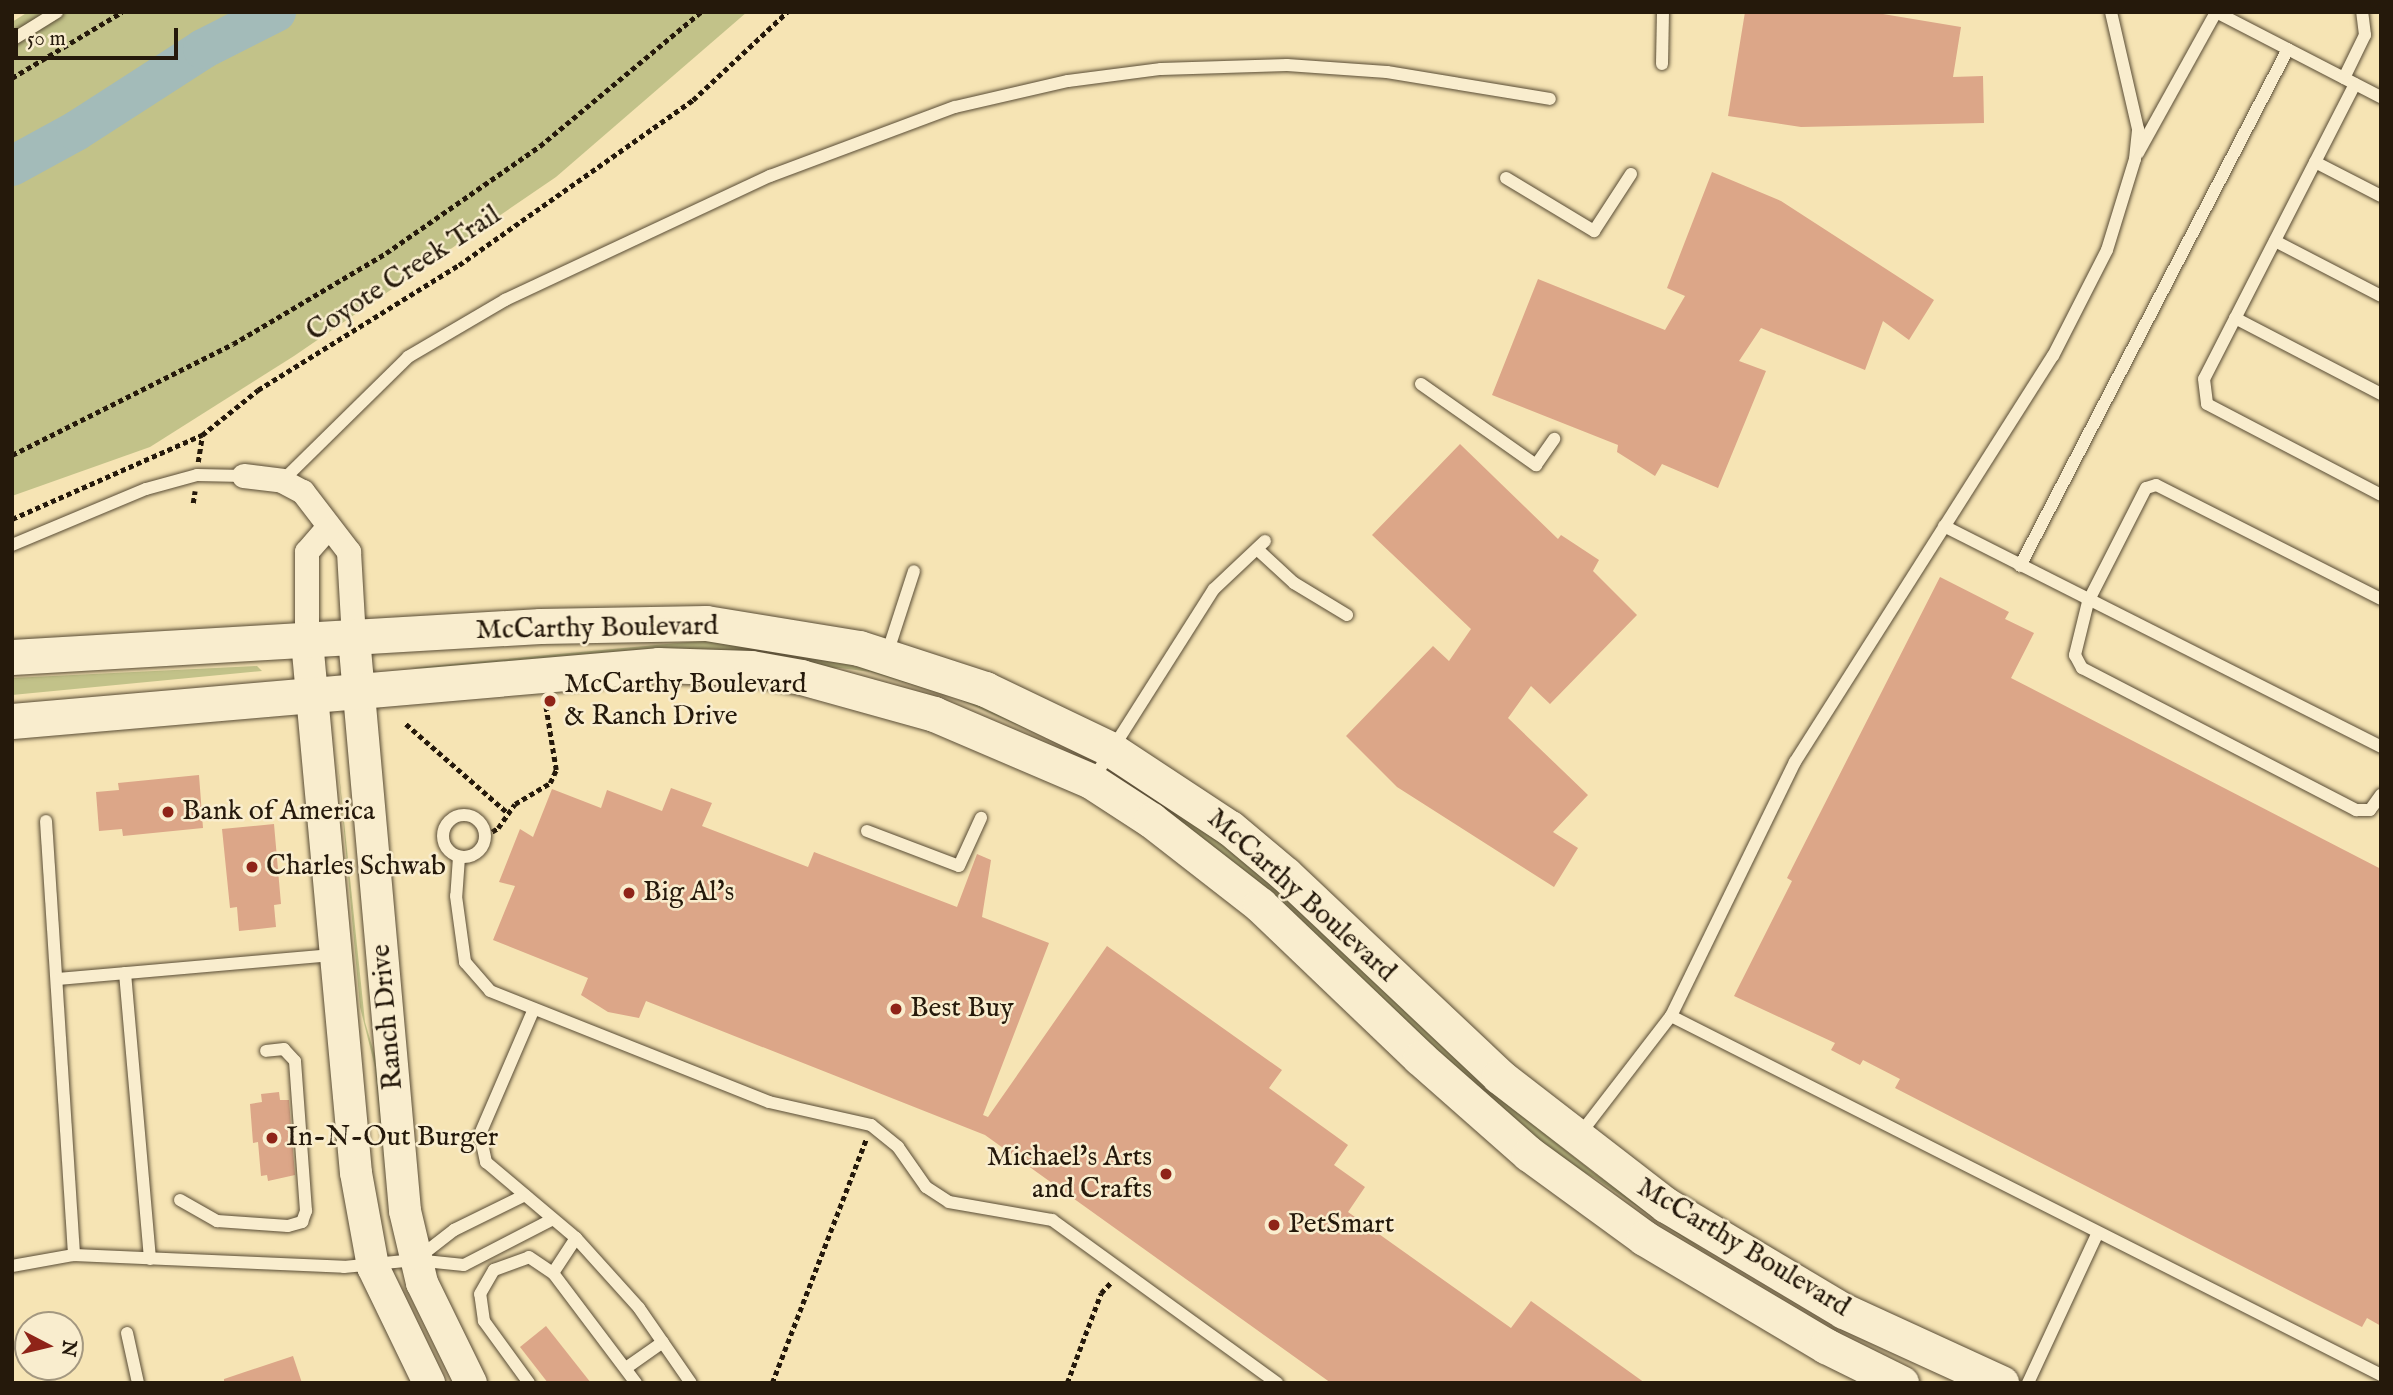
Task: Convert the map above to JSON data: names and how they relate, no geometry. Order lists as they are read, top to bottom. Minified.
{"streets":{"main road":["McCarthy Boulevard"],"street":["Ranch Drive"],"path":["Coyote Creek Trail"]},"crossings":[["McCarthy Boulevard","Ranch Drive"]],"places":["McCarthy Boulevard & Ranch Drive","Bank of America","Charles Schwab","Big Al's","Best Buy","In-N-Out Burger","Michael's Arts and Crafts","PetSmart"],"scale_bar":"50 m","north":"right"}
